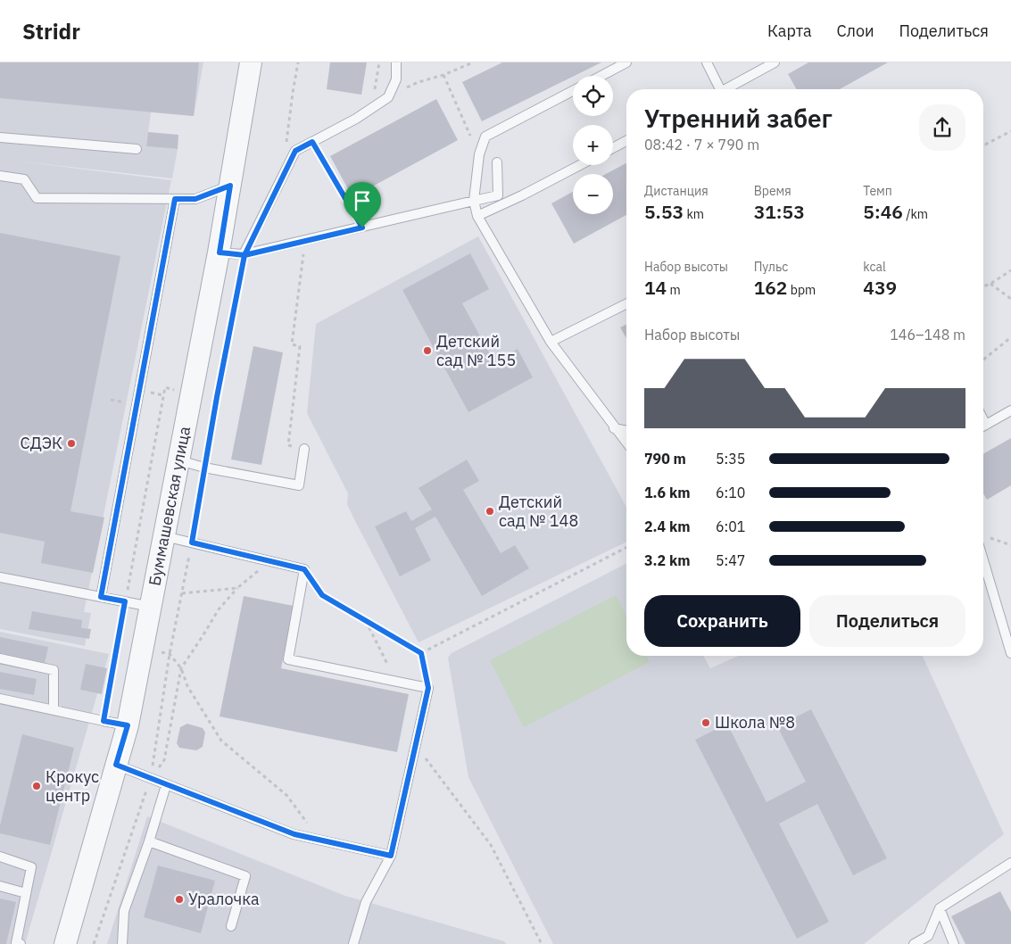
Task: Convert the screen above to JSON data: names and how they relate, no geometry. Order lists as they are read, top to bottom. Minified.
{"streets":{"street":["Буммашевская улица"]},"places":["Детский сад № 155","СДЭК","Детский сад № 148","Школа №8","Крокус центр","Уралочка"],"page":{"header":"Stridr","nav":["Карта","Слои","Поделиться"],"map_buttons":["+","−"],"heading":["Утренний забег","08:42 · 7 × 790 m"],"stats":[["Дистанция","5.53 km"],["Время","31:53"],["Темп","5:46 /km"],["Набор высоты","14 m"],["Пульс","162 bpm"],["kcal","439"]],"chart":["Набор высоты","146–148 m"],"list":[{"name":"790 m","note":"5:35"},{"name":"1.6 km","note":"6:10"},{"name":"2.4 km","note":"6:01"},{"name":"3.2 km","note":"5:47"}],"buttons":["Сохранить","Поделиться"]}}
